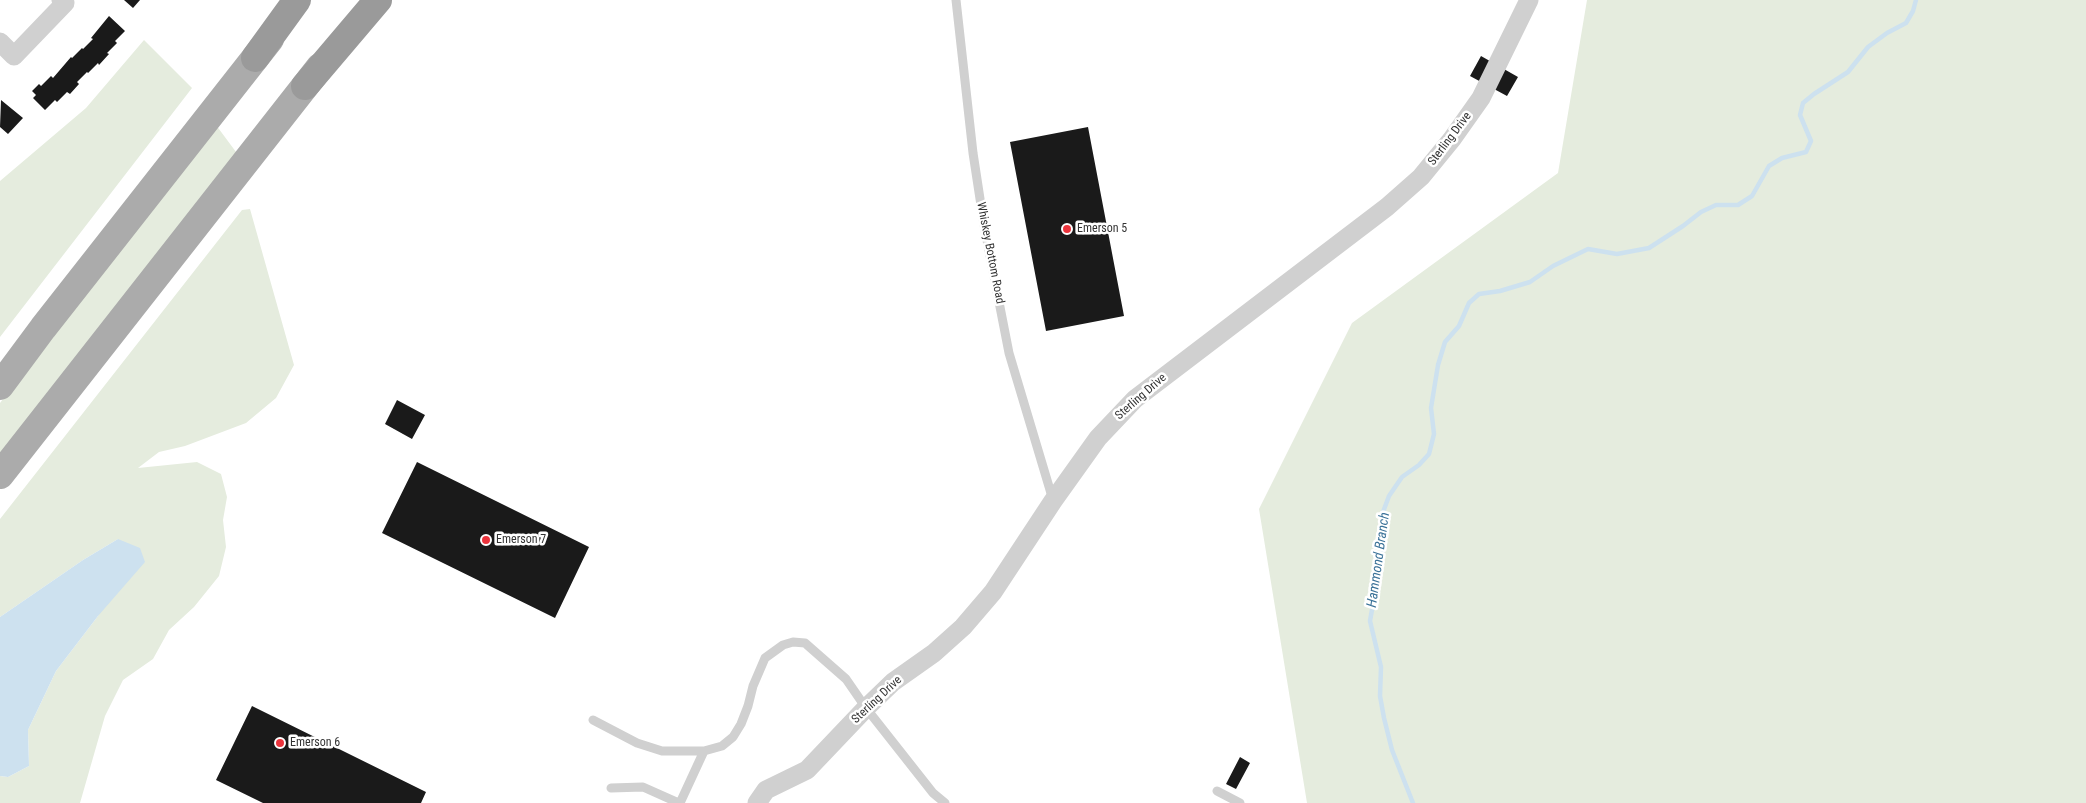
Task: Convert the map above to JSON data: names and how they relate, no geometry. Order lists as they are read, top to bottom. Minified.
{"streets":{"street":["Sterling Drive"],"lane":["Whiskey Bottom Road"]},"crossings":[["Sterling Drive","Whiskey Bottom Road"]],"water":["Hammond Branch"],"places":["Emerson 5","Emerson 7","Emerson 6"]}
